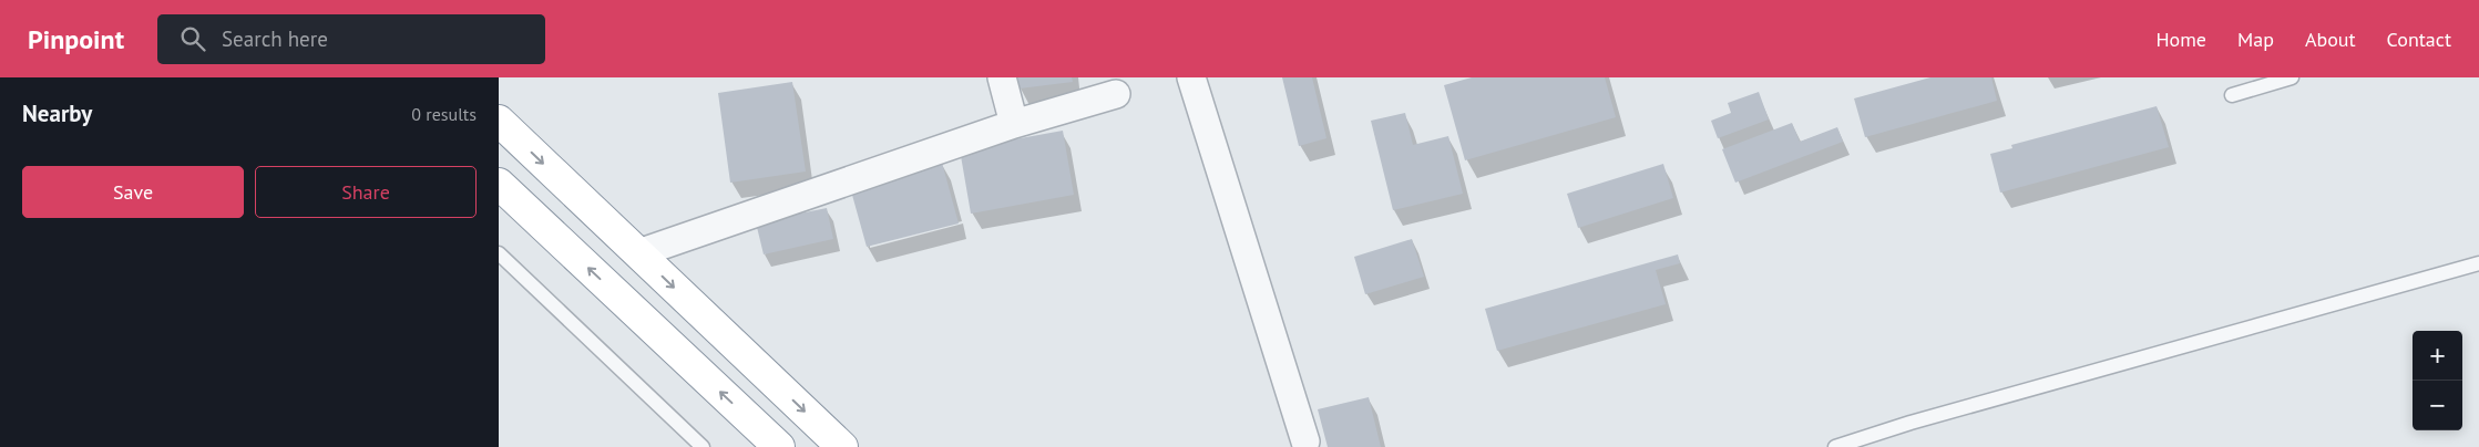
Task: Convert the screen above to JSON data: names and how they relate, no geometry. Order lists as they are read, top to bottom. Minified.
{"page":{"header":"Pinpoint","search":"Search here","nav":["Home","Map","About","Contact"],"heading":["Nearby","0 results"],"buttons":["Save","Share"],"map_buttons":["+","−"]}}
